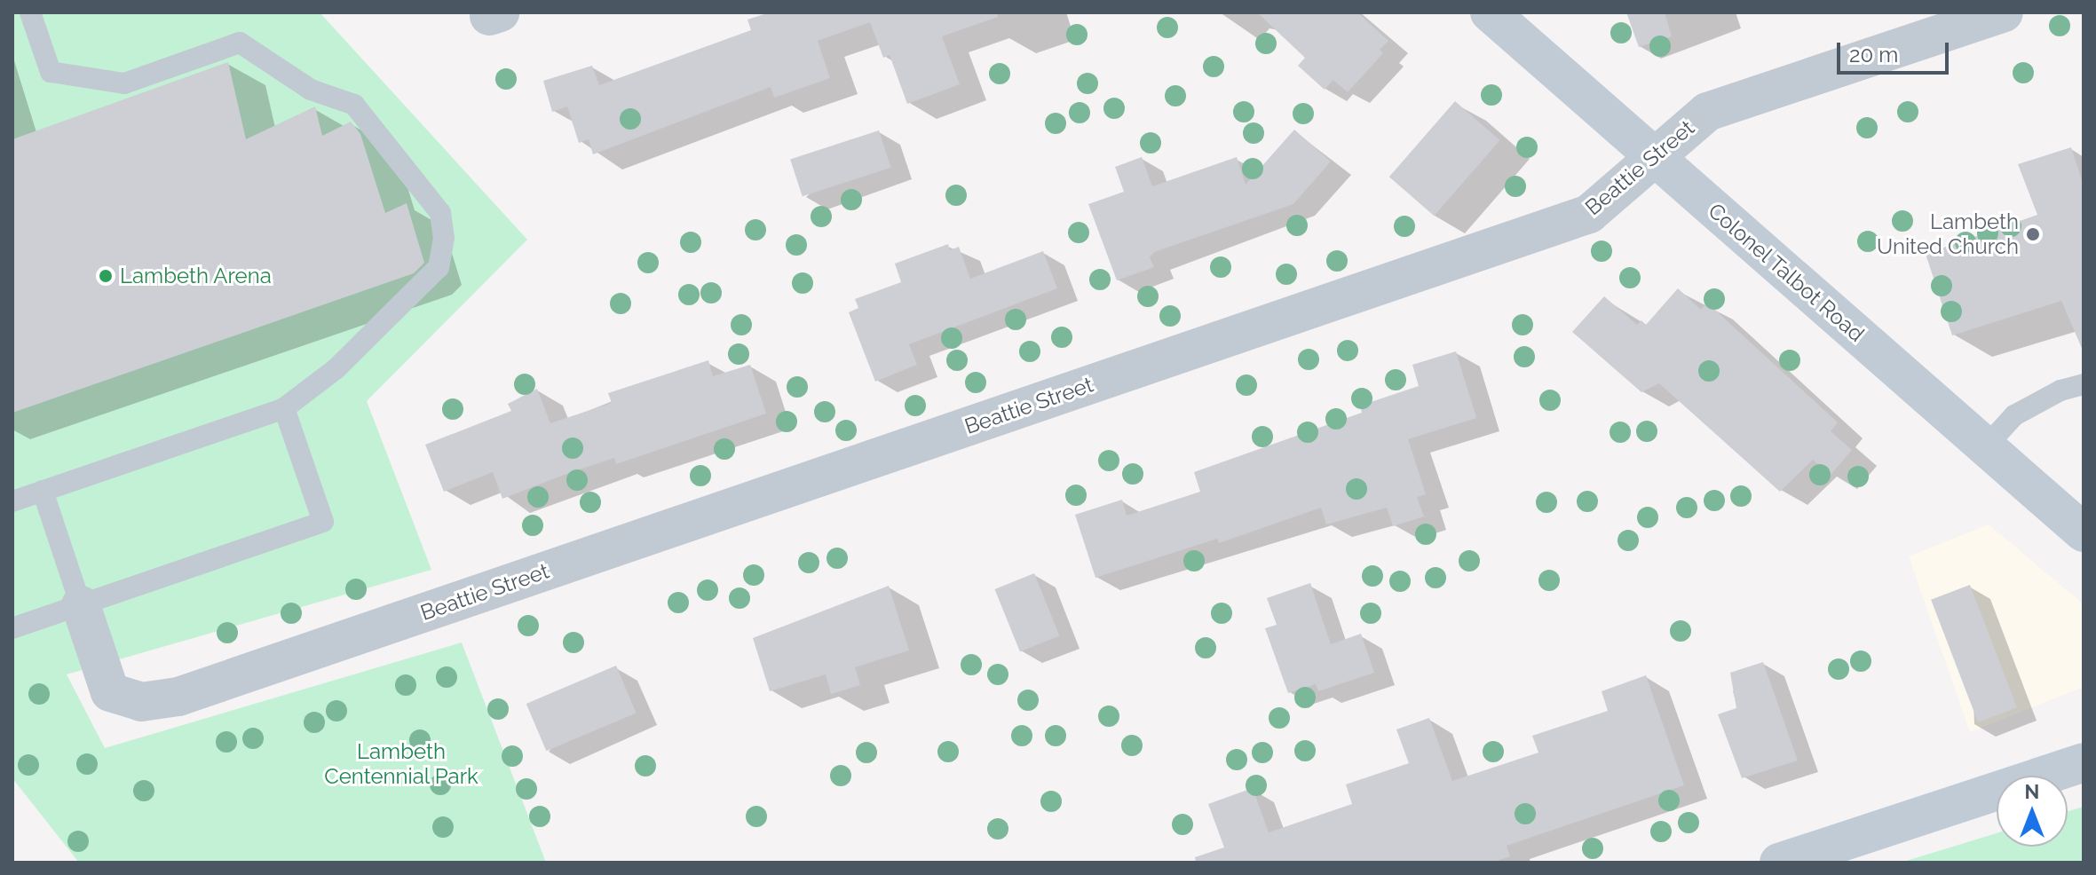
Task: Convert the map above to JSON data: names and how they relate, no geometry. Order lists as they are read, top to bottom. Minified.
{"streets":{"main road":["Colonel Talbot Road"],"street":["Beattie Street"]},"crossings":[["Beattie Street","Colonel Talbot Road"]],"parks":["Lambeth Centennial Park"],"places":["Lambeth United Church","Lambeth Arena"],"scale_bar":"20 m","north":"top"}
